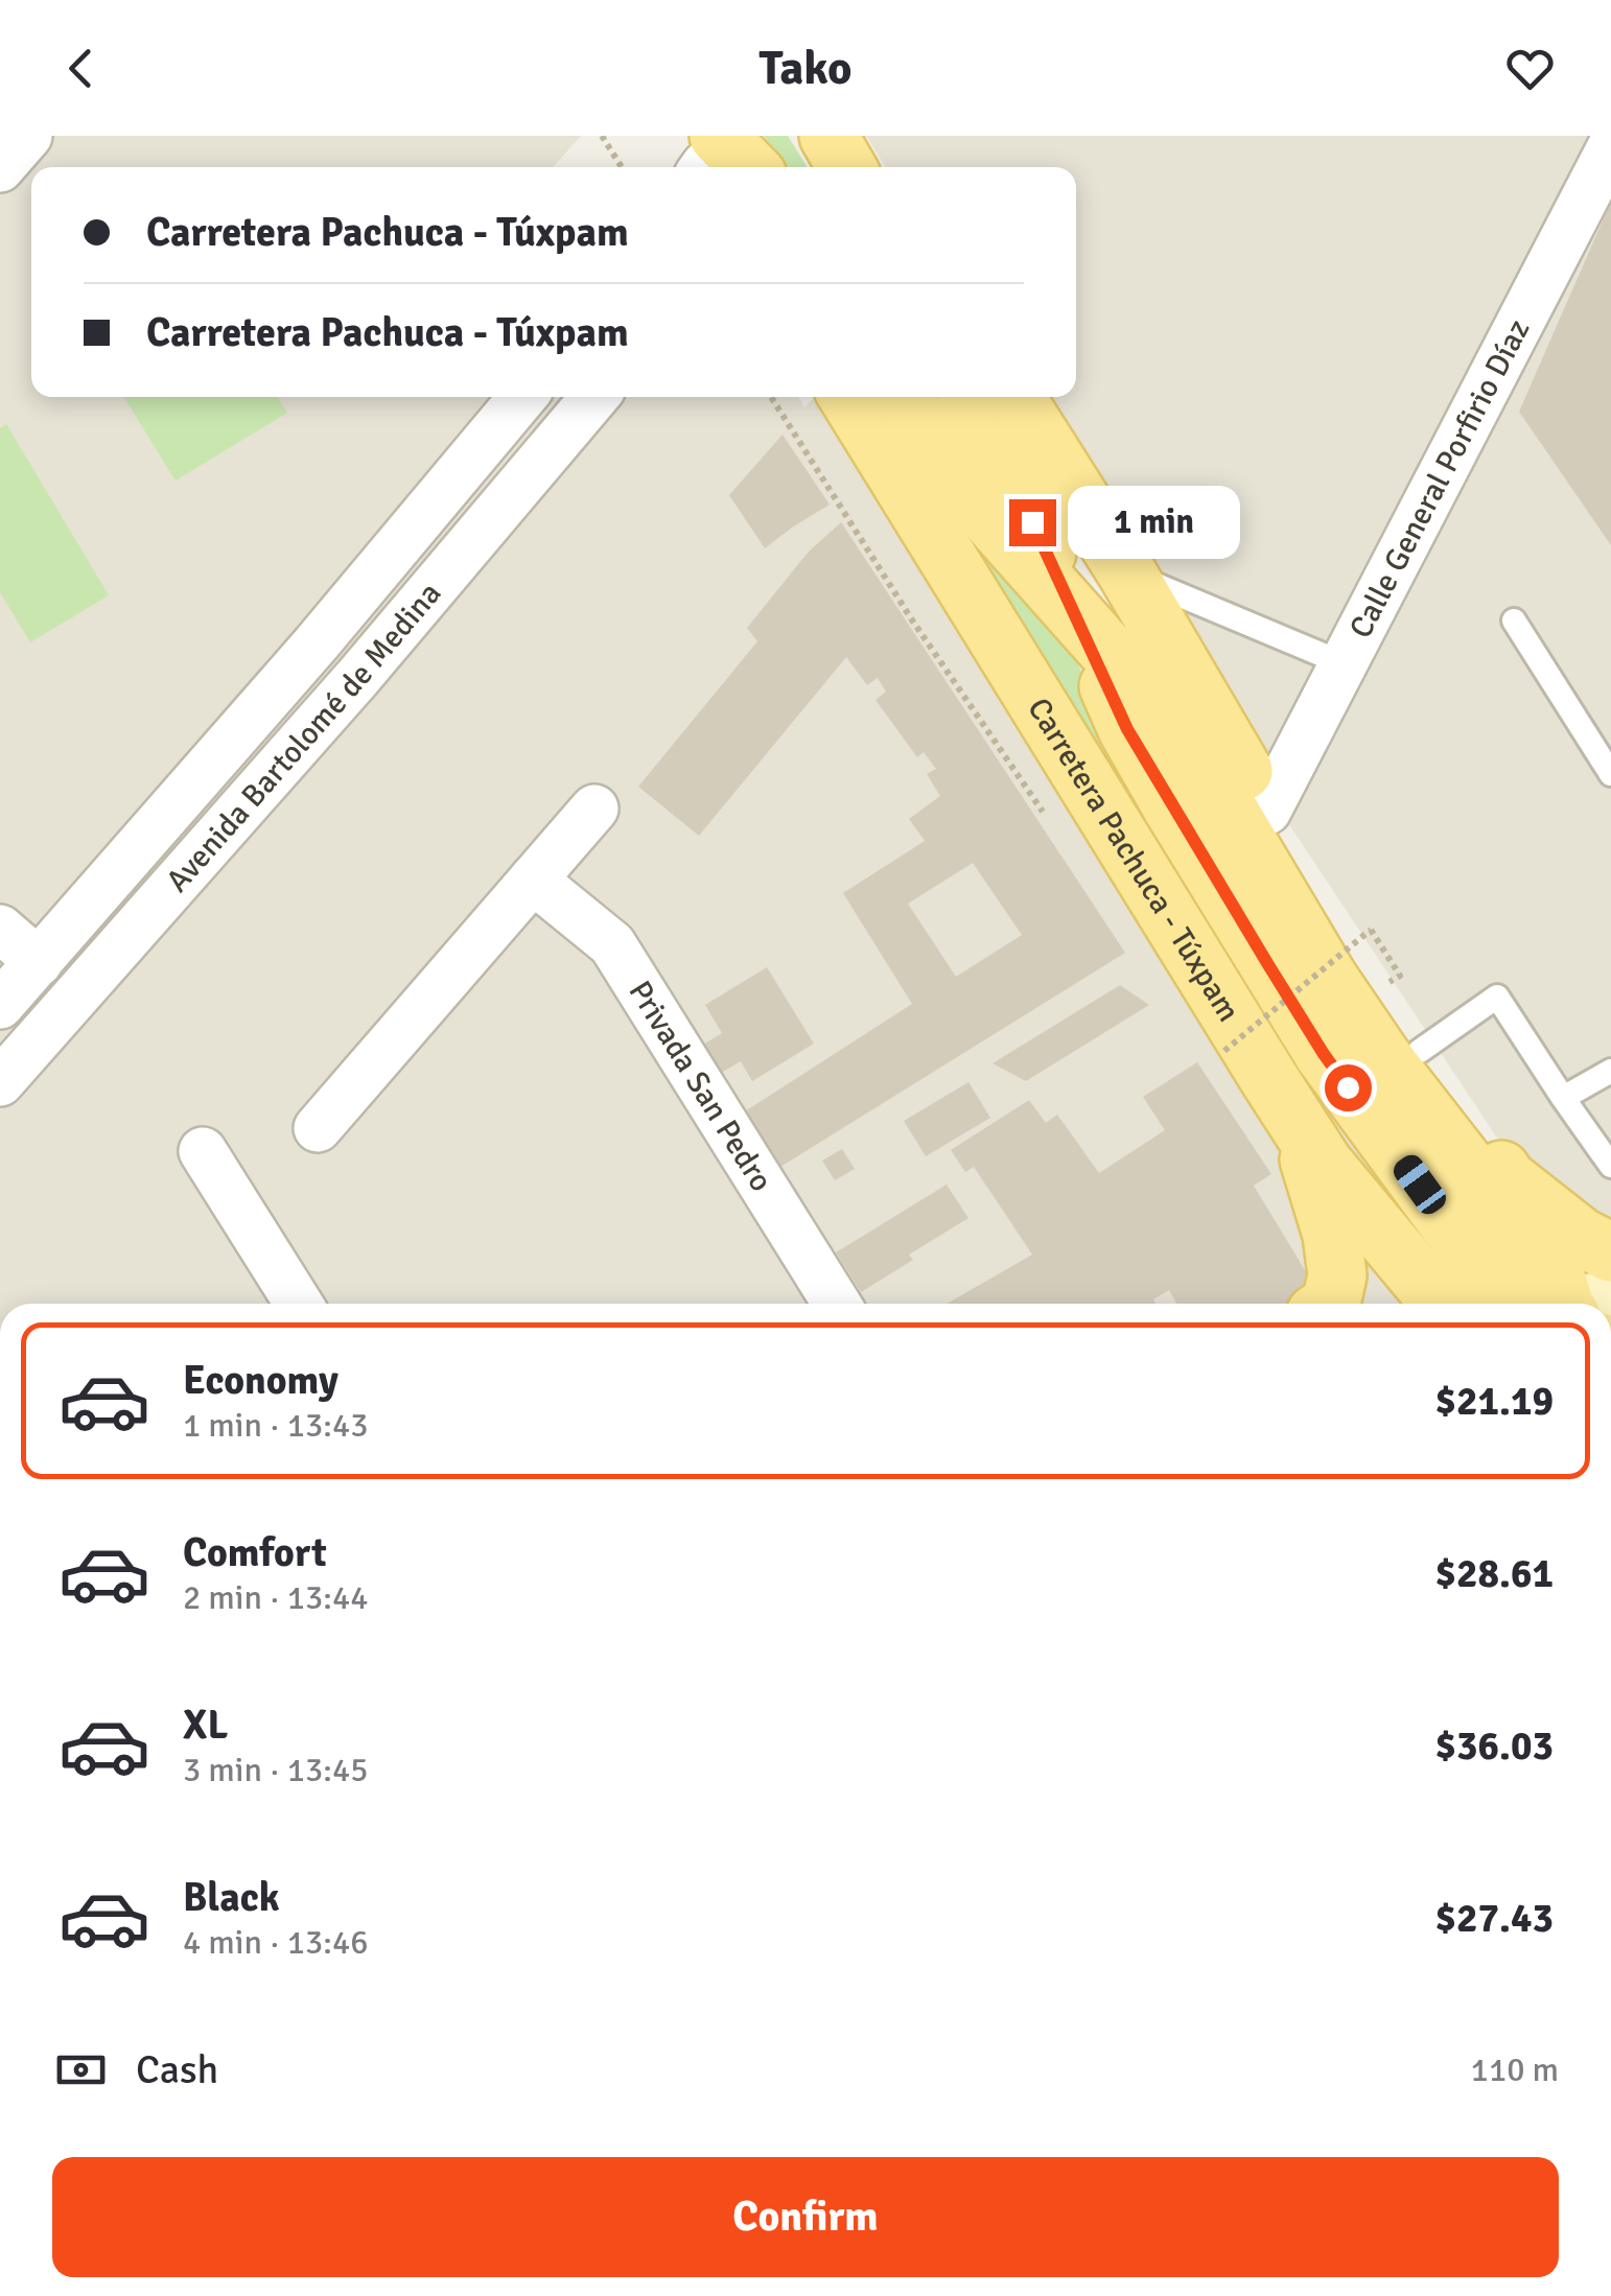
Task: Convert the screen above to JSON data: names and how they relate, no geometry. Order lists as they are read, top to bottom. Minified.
{"streets":{"main road":["Carretera Pachuca - Túxpam"],"street":["Calle General Porfirio Díaz","Avenida Bartolomé de Medina","Privada San Pedro"]},"page":{"header":"Tako","banner":["Carretera Pachuca - Túxpam","Carretera Pachuca - Túxpam"],"bubble":"1 min","list":[{"name":"Economy","note":"1 min · 13:43","value":"$21.19"},{"name":"Comfort","note":"2 min · 13:44","value":"$28.61"},{"name":"XL","note":"3 min · 13:45","value":"$36.03"},{"name":"Black","note":"4 min · 13:46","value":"$27.43"}],"pay":["Cash","110 m"],"buttons":"Confirm"}}
